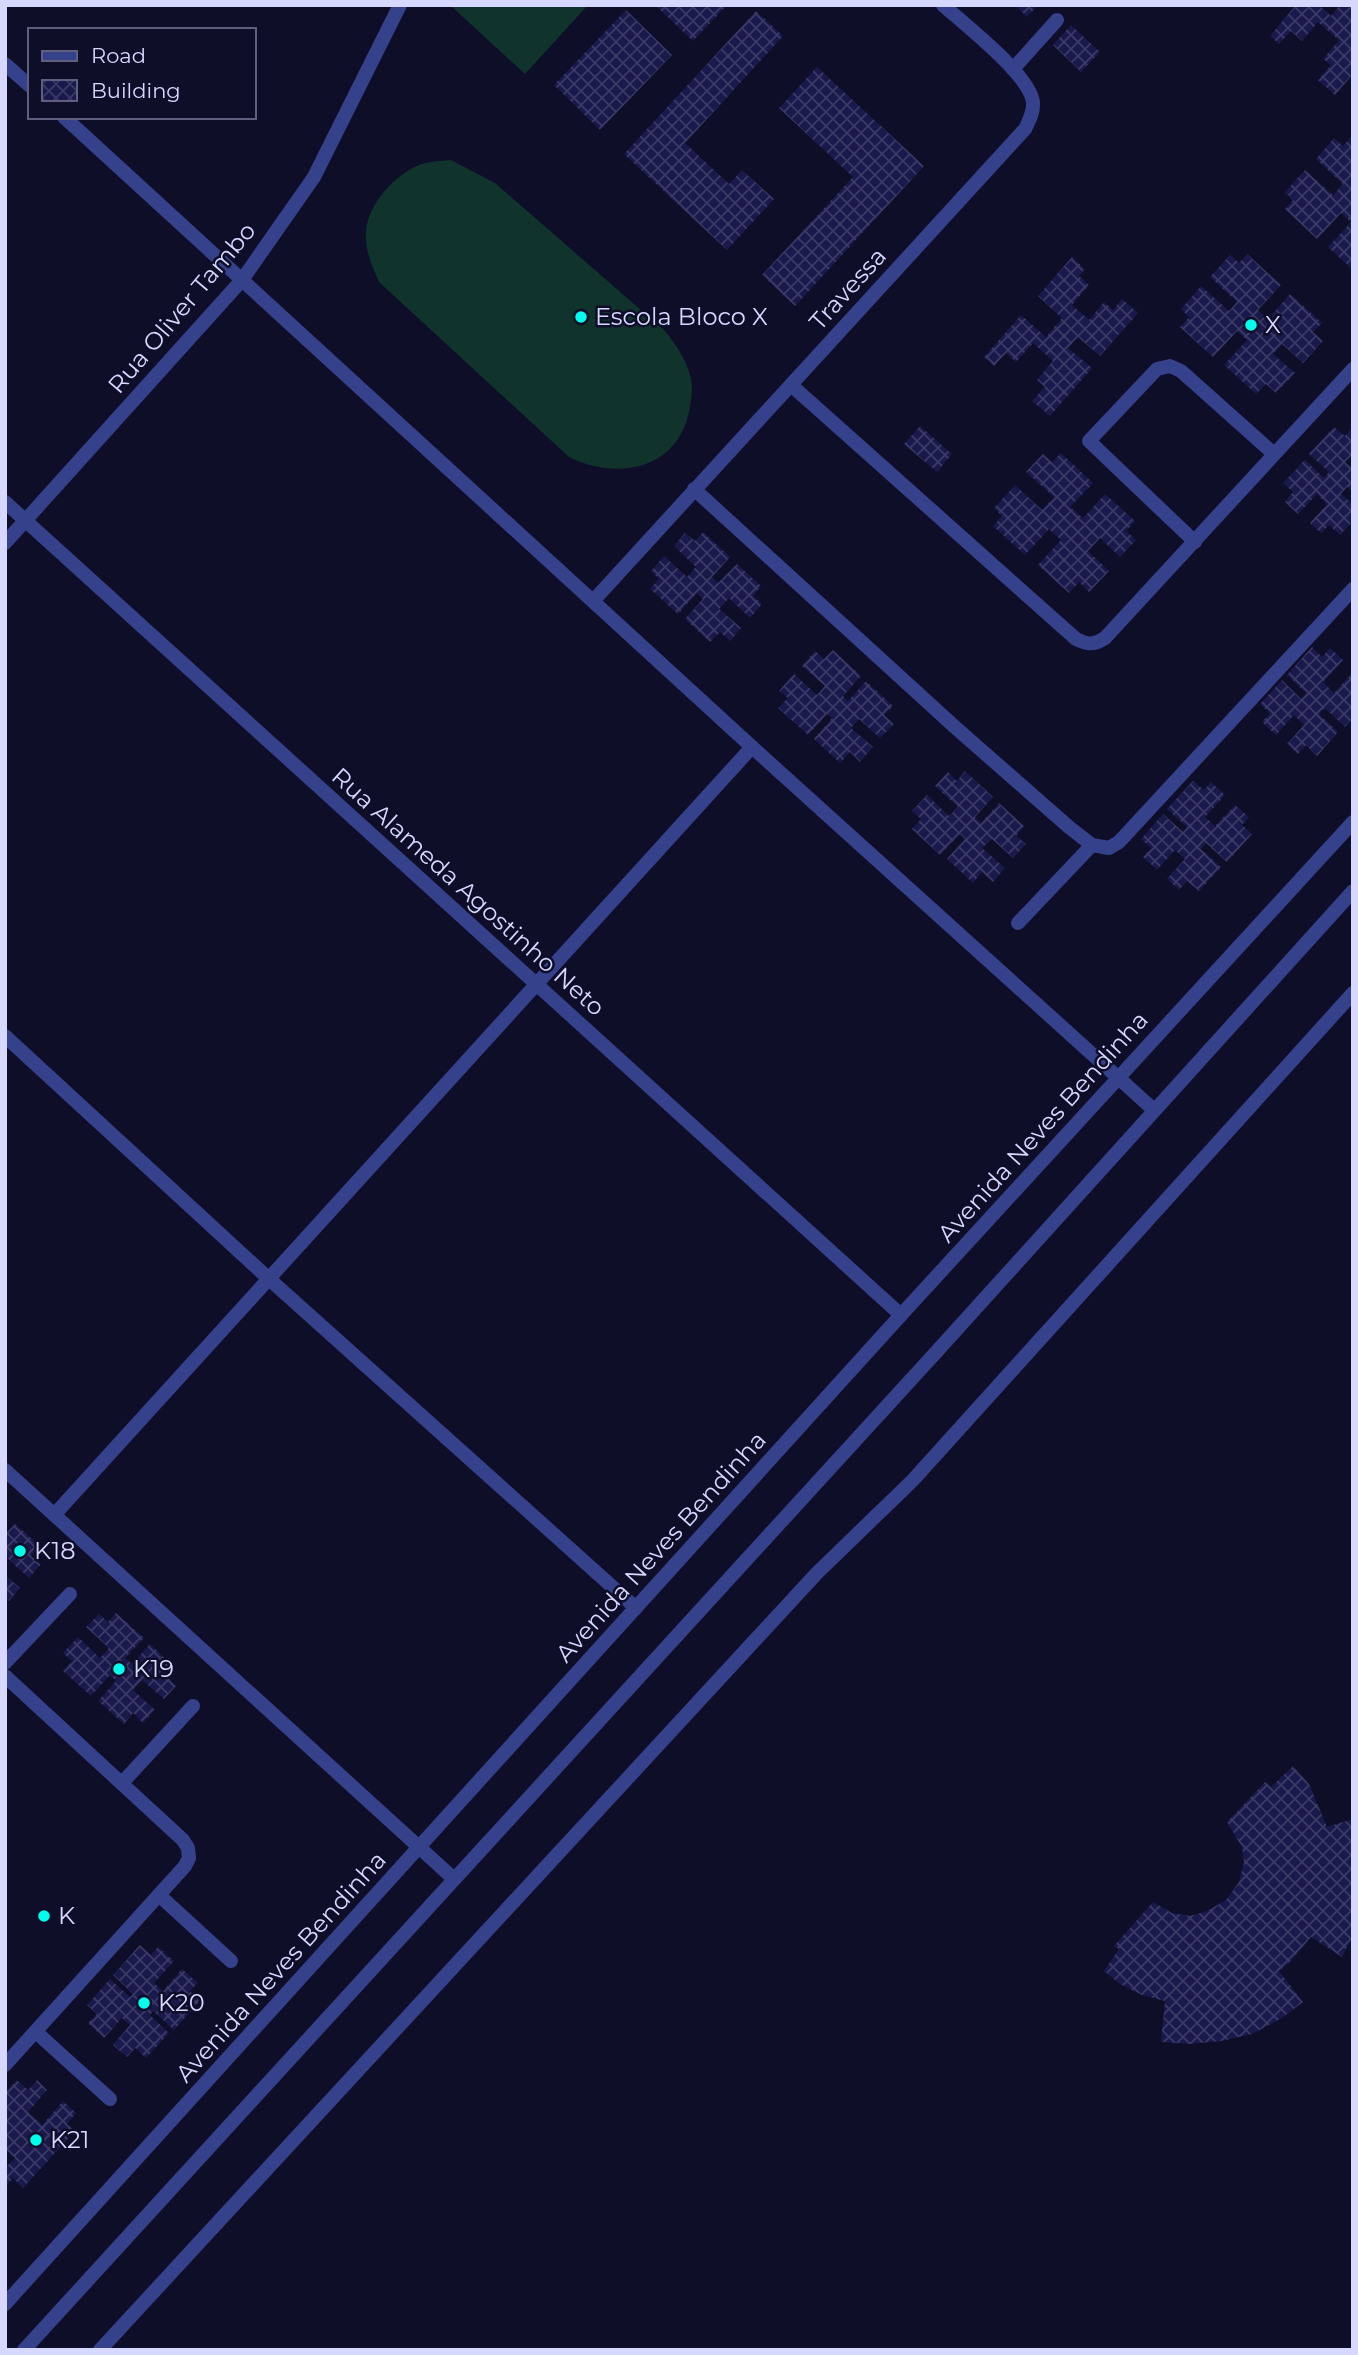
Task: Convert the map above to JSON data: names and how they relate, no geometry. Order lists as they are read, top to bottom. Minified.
{"streets":{"street":["Travessa","Rua Oliver Tambo","Rua Alameda Agostinho Neto","Avenida Neves Bendinha"]},"crossings":[["Rua Oliver Tambo","Rua Alameda Agostinho Neto"],["Rua Alameda Agostinho Neto","Avenida Neves Bendinha"]],"places":["Escola Bloco X","X","K18","K19","K","K20","K21"],"legend":["Road","Building"]}
